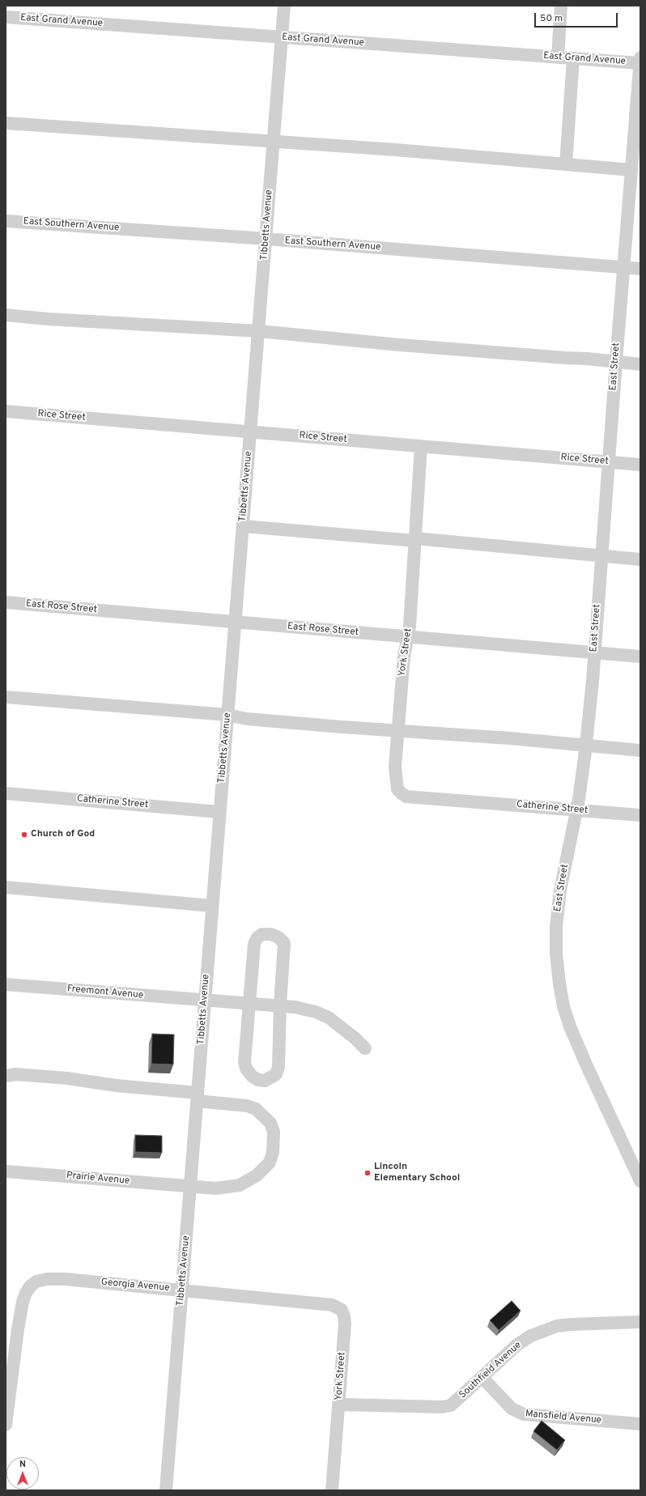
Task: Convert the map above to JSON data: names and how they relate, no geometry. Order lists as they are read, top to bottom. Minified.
{"streets":{"street":["East Grand Avenue","East Southern Avenue","Tibbetts Avenue","East Street","Rice Street","East Rose Street","York Street","Catherine Street","Freemont Avenue","Prairie Avenue","Georgia Avenue","Southfield Avenue","Mansfield Avenue"]},"crossings":[["East Grand Avenue","Tibbetts Avenue"],["East Grand Avenue","East Street"],["East Southern Avenue","Tibbetts Avenue"],["East Southern Avenue","East Street"],["Tibbetts Avenue","Rice Street"],["Tibbetts Avenue","East Rose Street"],["Tibbetts Avenue","Catherine Street"],["Tibbetts Avenue","Freemont Avenue"],["Tibbetts Avenue","Prairie Avenue"],["Tibbetts Avenue","Georgia Avenue"],["East Street","Rice Street"],["East Street","East Rose Street"],["East Street","Catherine Street"],["Rice Street","York Street"],["East Rose Street","York Street"],["York Street","Catherine Street"],["York Street","Georgia Avenue"],["York Street","Southfield Avenue"],["Southfield Avenue","Mansfield Avenue"]],"places":["Church of God","Lincoln Elementary School"],"scale_bar":"50 m","north":"top"}
